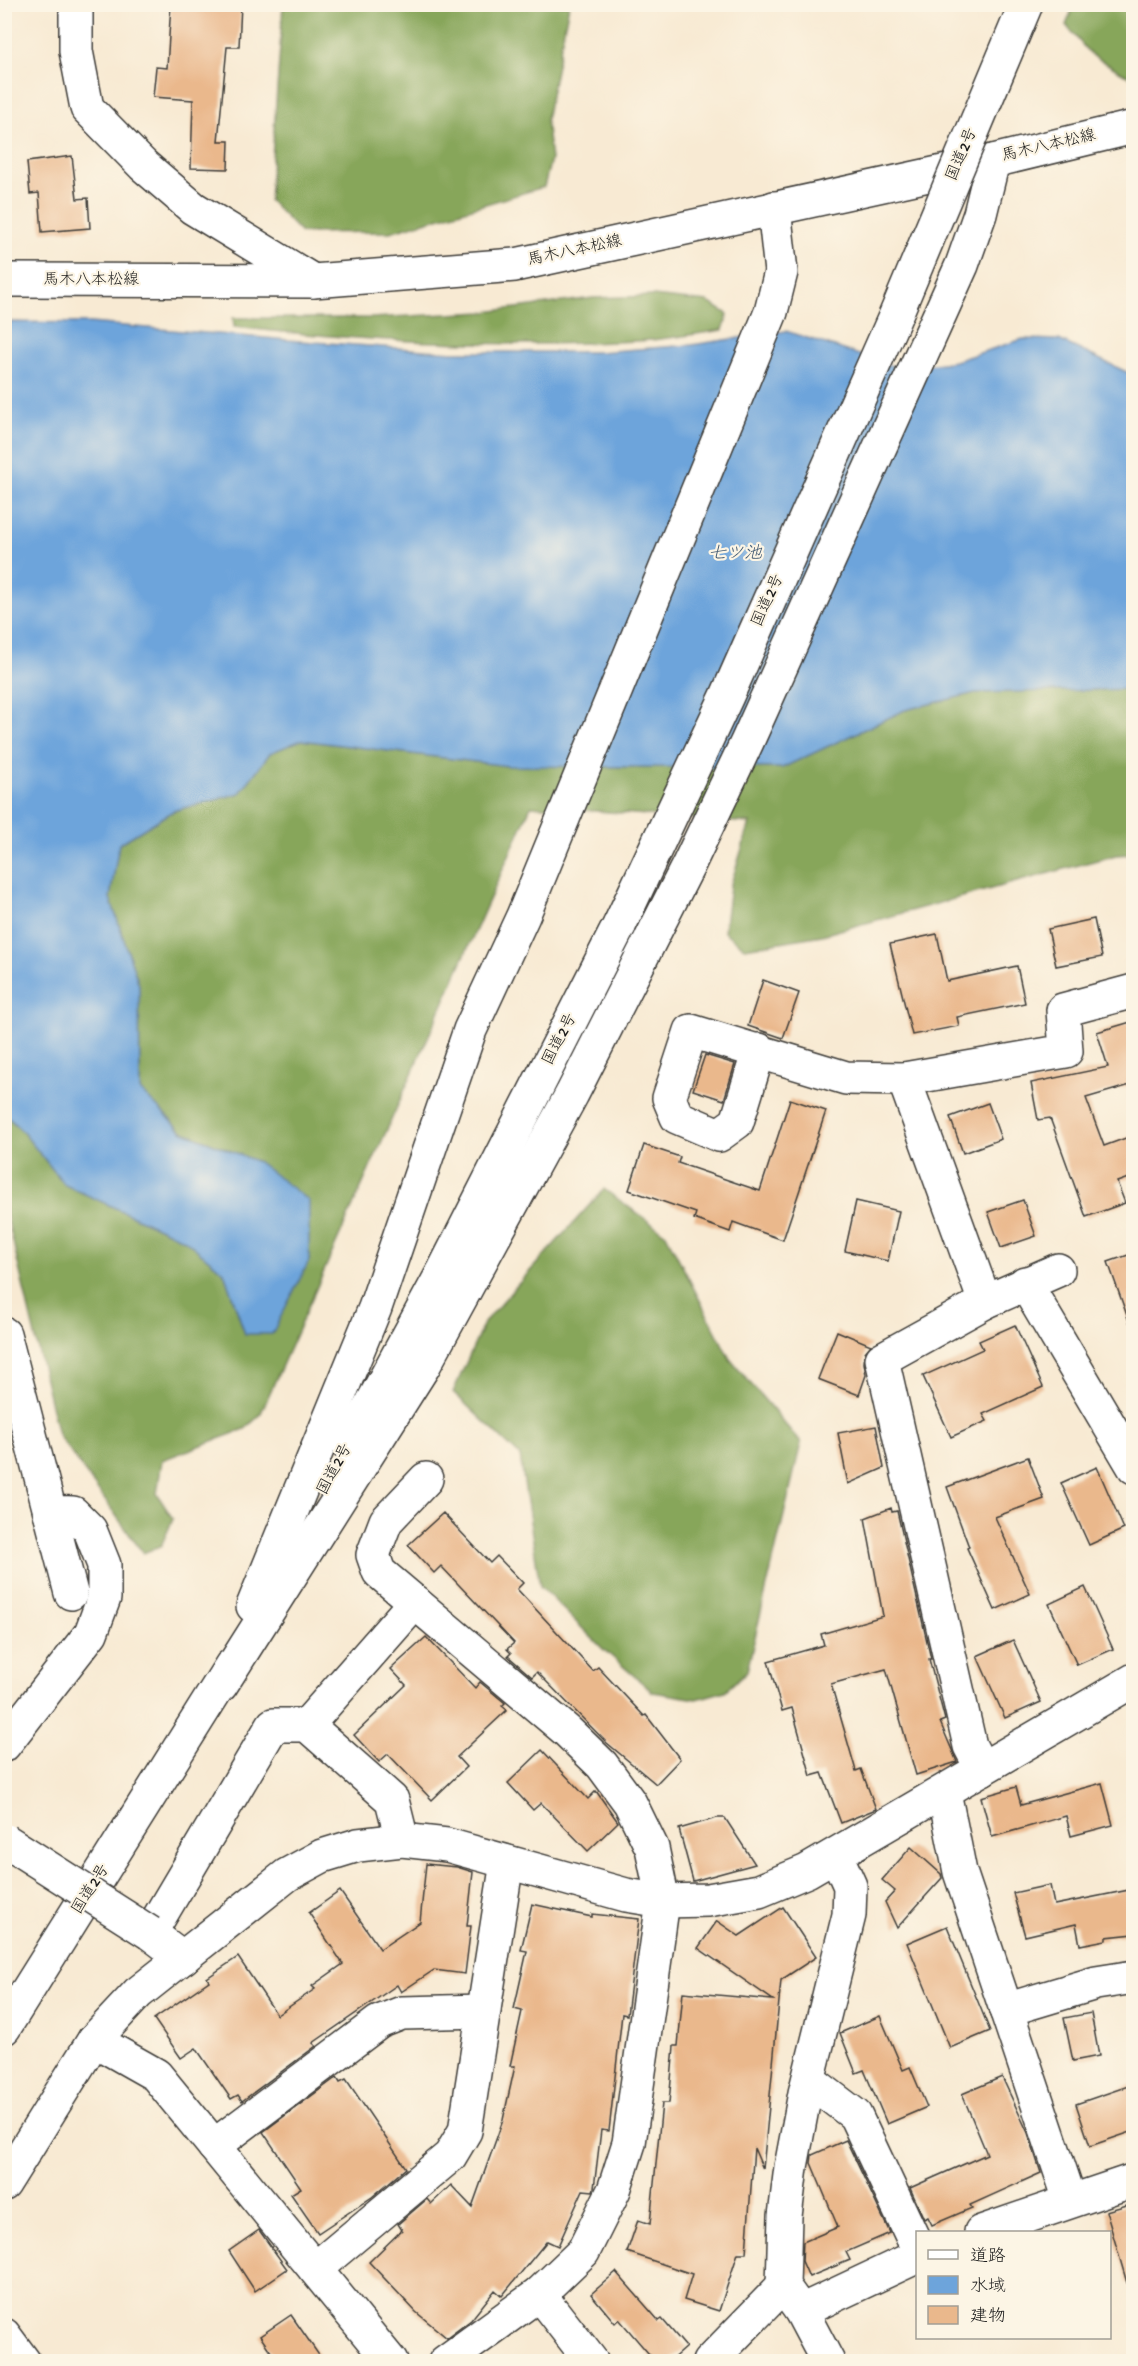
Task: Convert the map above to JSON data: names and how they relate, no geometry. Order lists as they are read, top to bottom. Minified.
{"streets":{"main road":["馬木八本松線","国道2号"]},"water":["七ツ池"],"legend":["道路","水域","建物"]}
